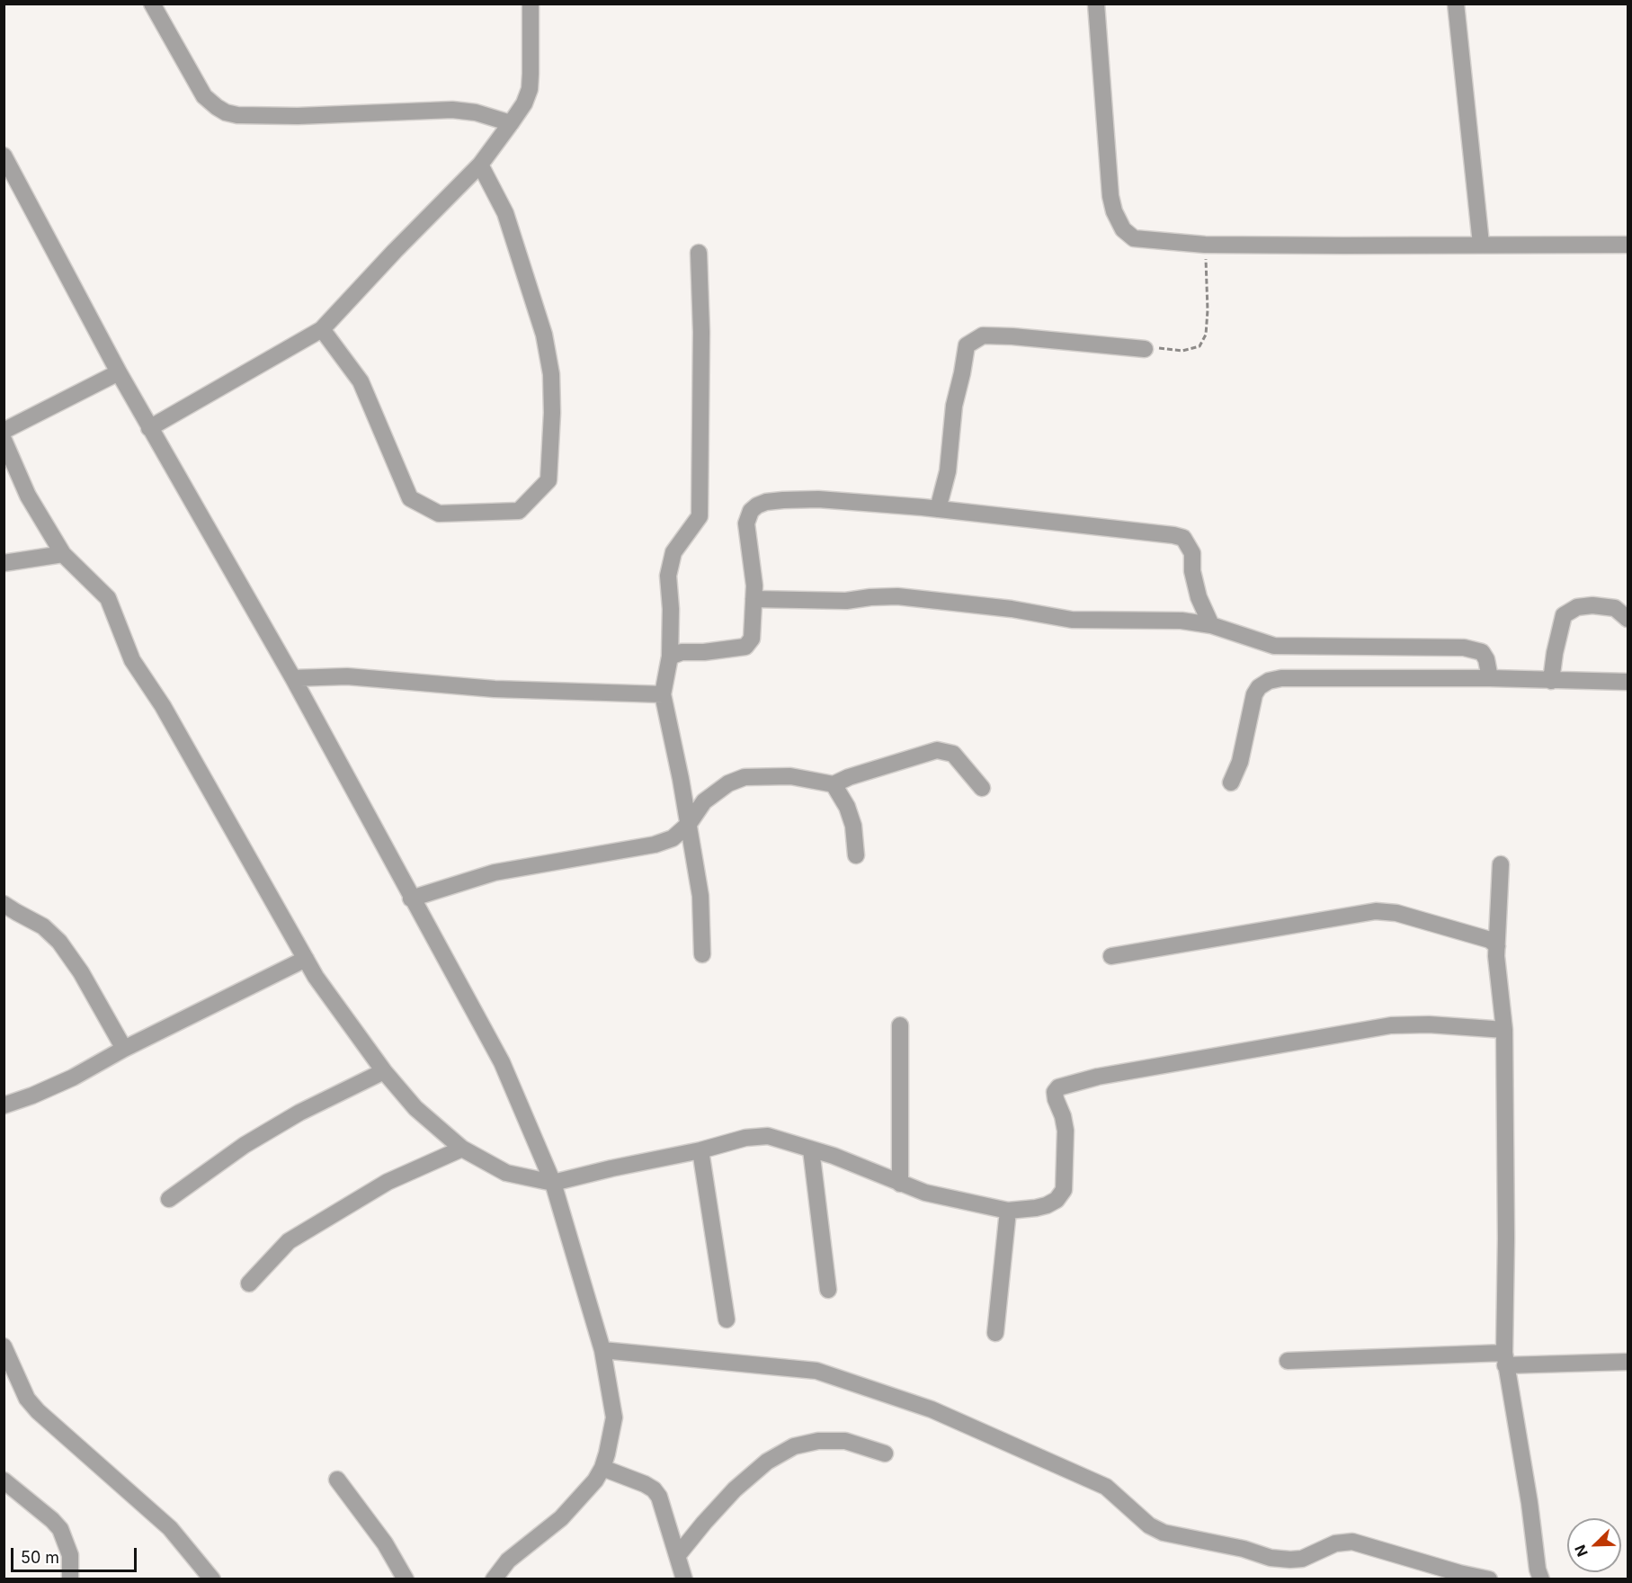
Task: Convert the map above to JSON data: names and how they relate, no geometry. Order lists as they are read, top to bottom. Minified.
{"scale_bar":"50 m","north":"bottom left"}
